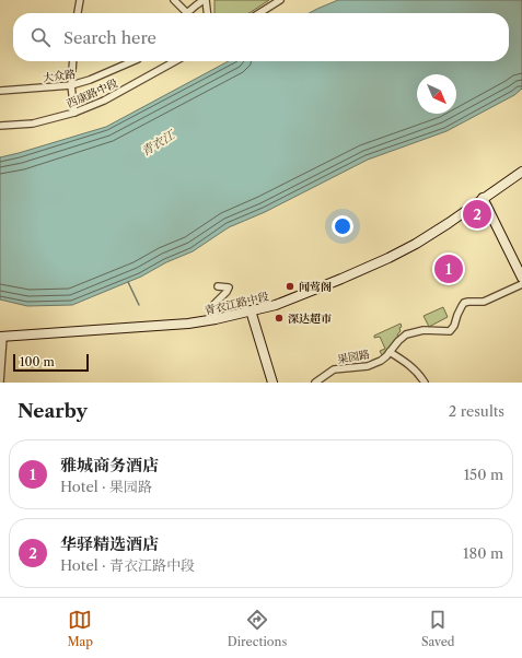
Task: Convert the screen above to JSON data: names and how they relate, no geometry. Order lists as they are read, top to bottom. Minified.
{"streets":{"main road":["青衣江路中段"],"street":["大众路","西康路中段","果园路"]},"water":["青衣江"],"places":["闻莺阁","深达超市"],"scale_bar":"100 m","north":"bottom right","page":{"search":"Search here","pins":["2","1"],"scale":"100 m","heading":["Nearby","2 results"],"list":[{"mark":"1","name":"雅城商务酒店","note":"Hotel · 果园路","value":"150 m"},{"mark":"2","name":"华驿精选酒店","note":"Hotel · 青衣江路中段","value":"180 m"}],"nav":["Map","Directions","Saved"]}}
